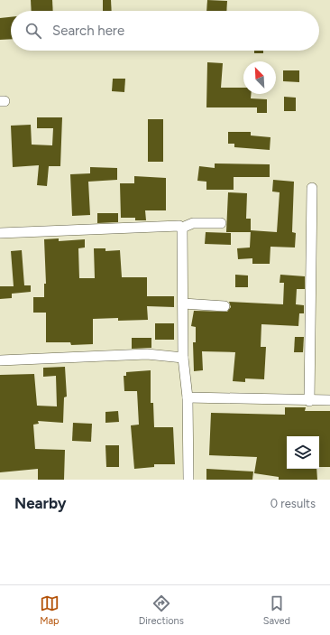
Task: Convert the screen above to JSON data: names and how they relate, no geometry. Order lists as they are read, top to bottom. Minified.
{"north":"top left","page":{"search":"Search here","heading":["Nearby","0 results"],"nav":["Map","Directions","Saved"]}}
